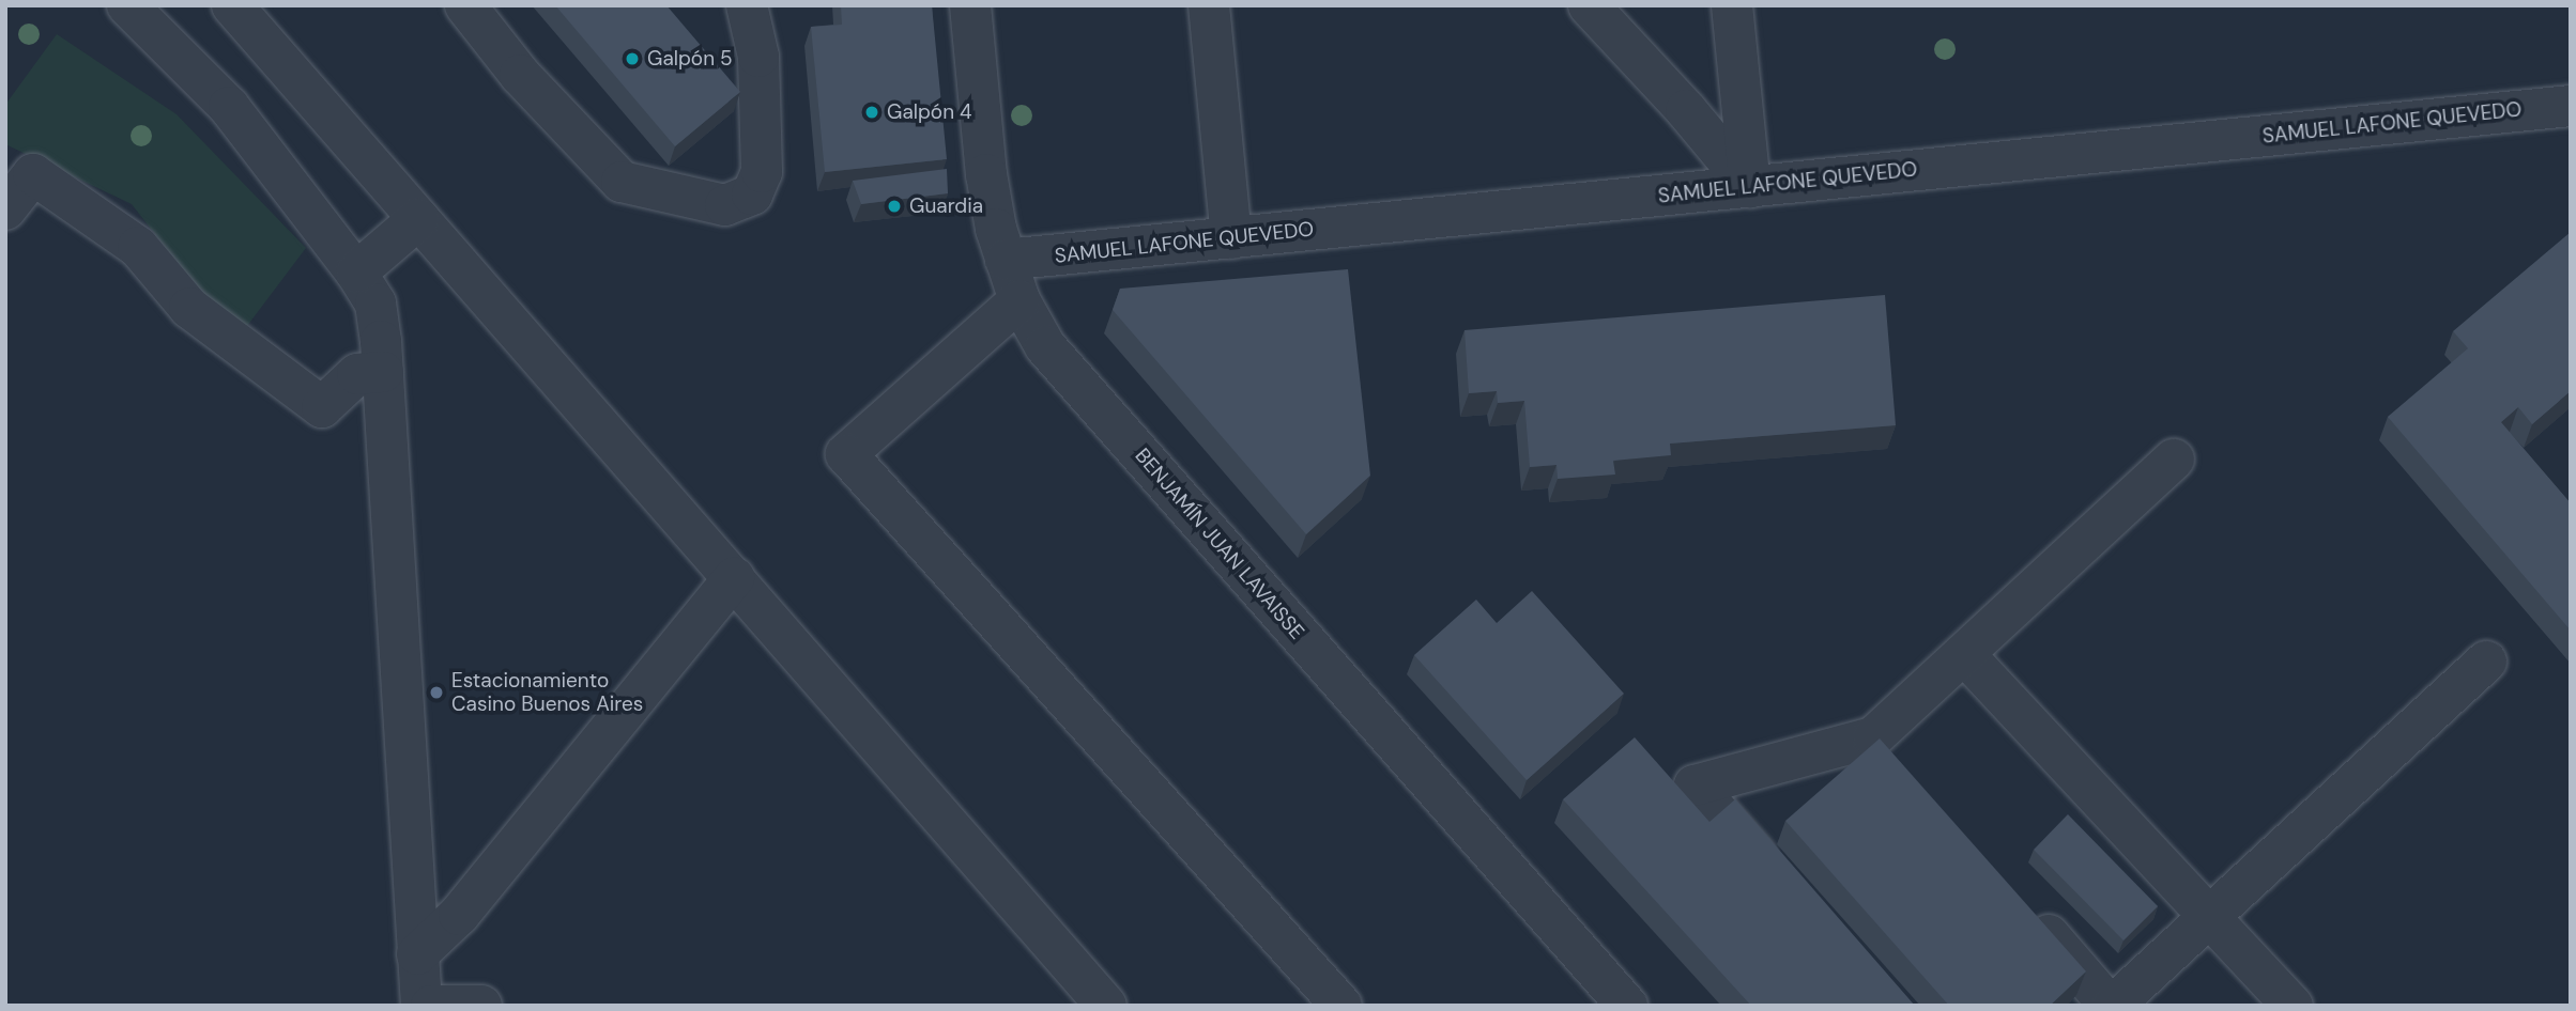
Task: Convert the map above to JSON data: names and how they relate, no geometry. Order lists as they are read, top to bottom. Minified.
{"streets":{"street":["SAMUEL LAFONE QUEVEDO","BENJAMÍN JUAN LAVAISSE"]},"crossings":[["SAMUEL LAFONE QUEVEDO","BENJAMÍN JUAN LAVAISSE"]],"places":["Galpón 5","Galpón 4","Guardia","Estacionamiento Casino Buenos Aires"]}
